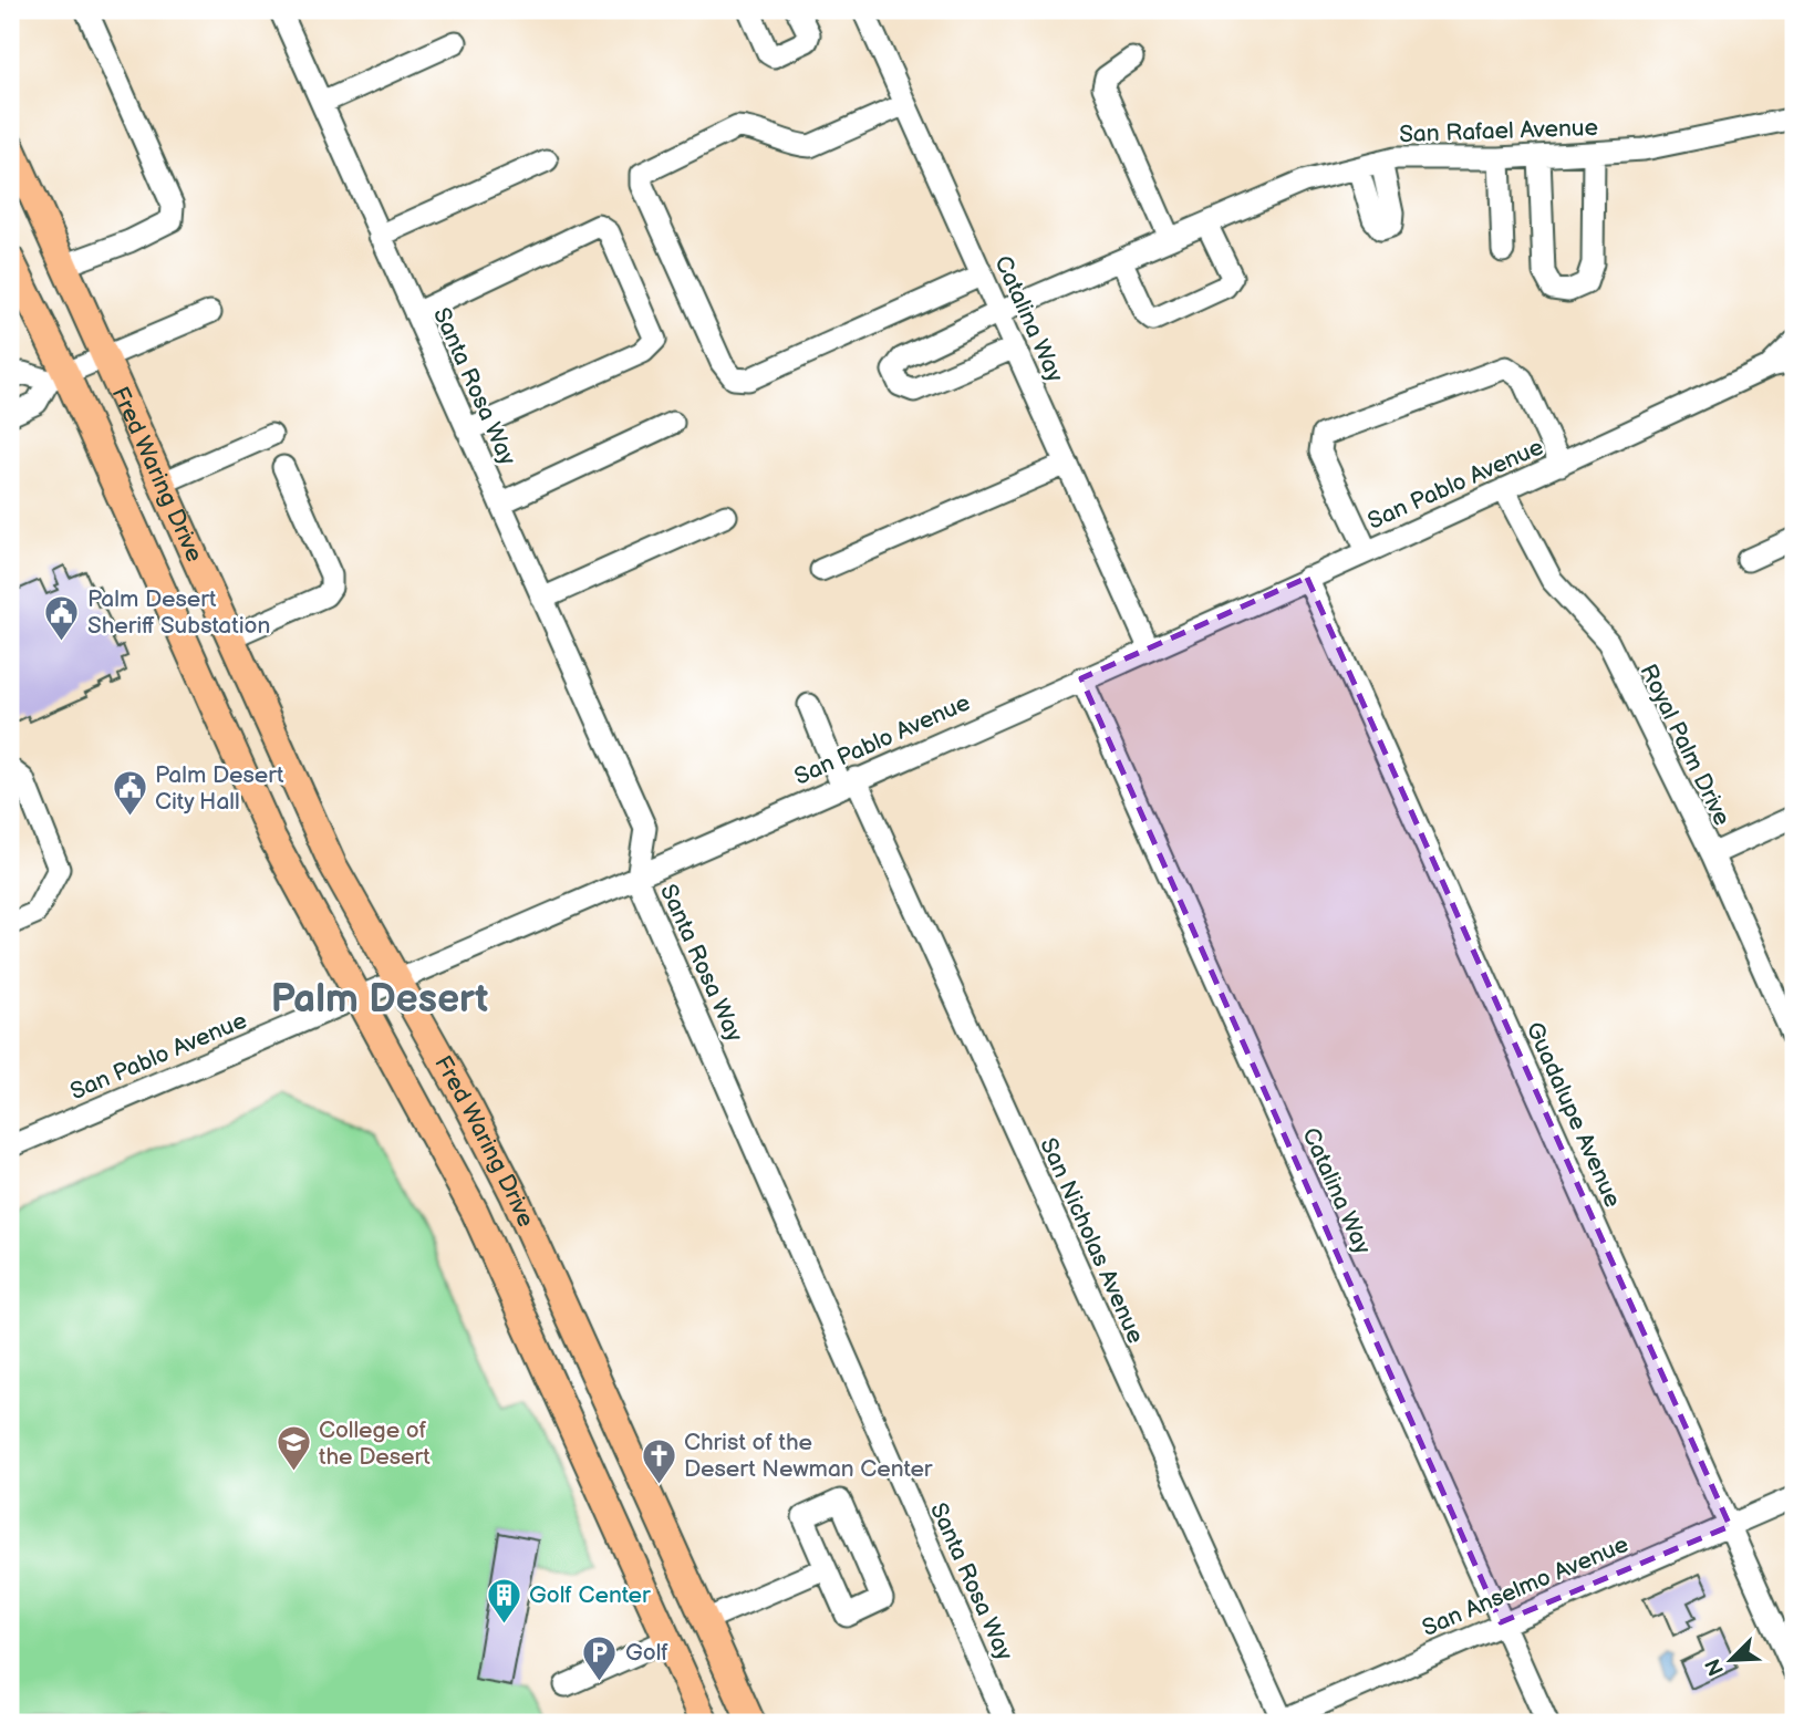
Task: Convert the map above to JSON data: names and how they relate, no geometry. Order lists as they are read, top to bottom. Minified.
{"streets":{"main road":["Fred Waring Drive"],"street":["San Rafael Avenue","Catalina Way","Santa Rosa Way","San Pablo Avenue","Royal Palm Drive","Guadalupe Avenue","San Nicholas Avenue","San Anselmo Avenue"]},"crossings":[["San Rafael Avenue","Catalina Way"],["Catalina Way","San Pablo Avenue"],["Catalina Way","San Anselmo Avenue"],["Santa Rosa Way","San Pablo Avenue"],["Fred Waring Drive","San Pablo Avenue"],["San Pablo Avenue","Royal Palm Drive"],["San Pablo Avenue","Guadalupe Avenue"],["San Pablo Avenue","San Nicholas Avenue"],["Guadalupe Avenue","San Anselmo Avenue"],["San Nicholas Avenue","San Anselmo Avenue"]],"districts":["Palm Desert"],"places":{"public building":["Palm Desert Sheriff Substation","Palm Desert City Hall"],"school or university":["College of the Desert"],"church":["Christ of the Desert Newman Center"],"building":["Golf Center"],"parking":["Golf"]},"north":"bottom left"}
